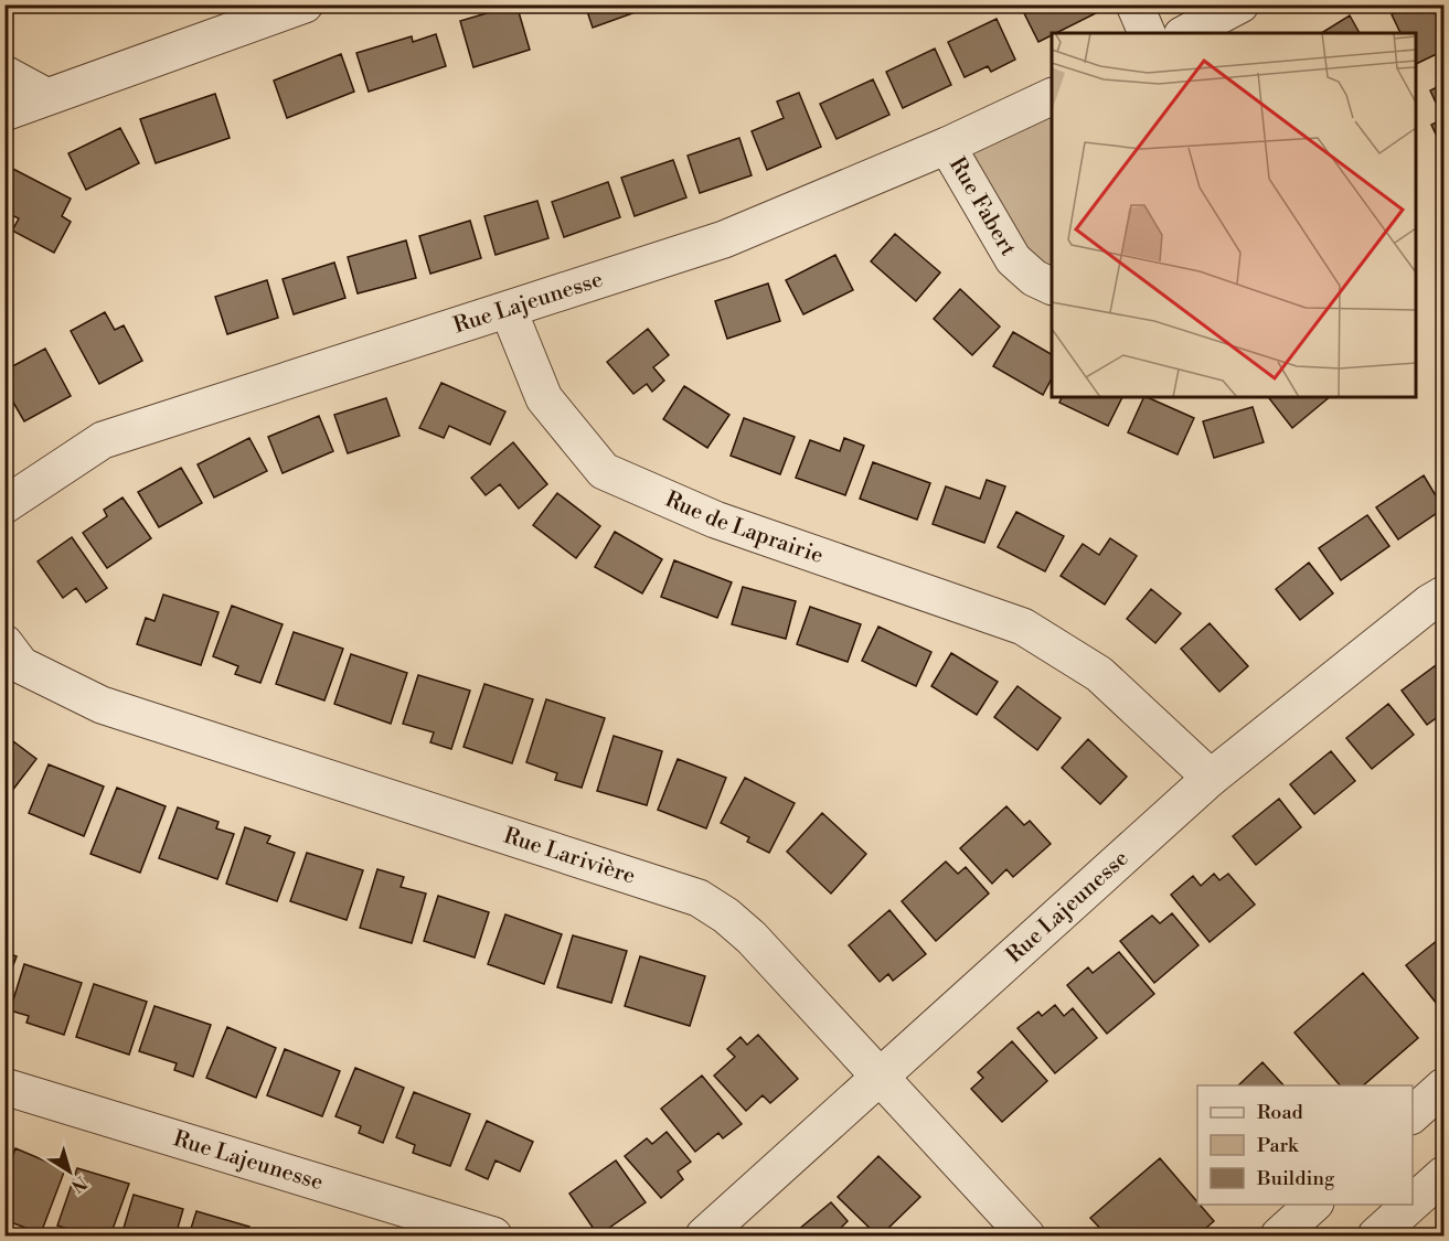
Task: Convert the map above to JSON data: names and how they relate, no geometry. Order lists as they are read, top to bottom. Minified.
{"streets":{"street":["Rue Fabert","Rue Lajeunesse","Rue de Laprairie","Rue Larivière"]},"crossings":[["Rue Fabert","Rue Lajeunesse"],["Rue Lajeunesse","Rue de Laprairie"],["Rue Lajeunesse","Rue Larivière"]],"legend":["Road","Park","Building"],"north":"bottom right"}
